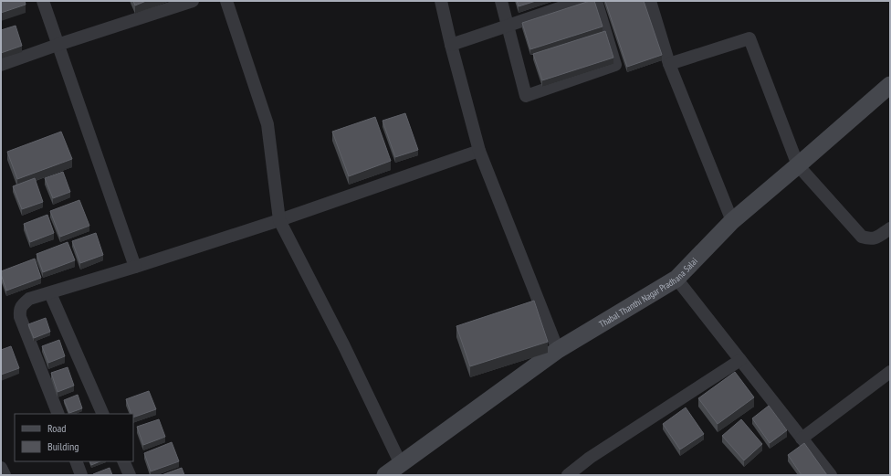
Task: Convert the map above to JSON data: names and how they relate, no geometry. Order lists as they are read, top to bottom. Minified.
{"streets":{"main road":["Thabal Thanthi Nagar Pradhana Salai"]},"legend":["Road","Building"]}
